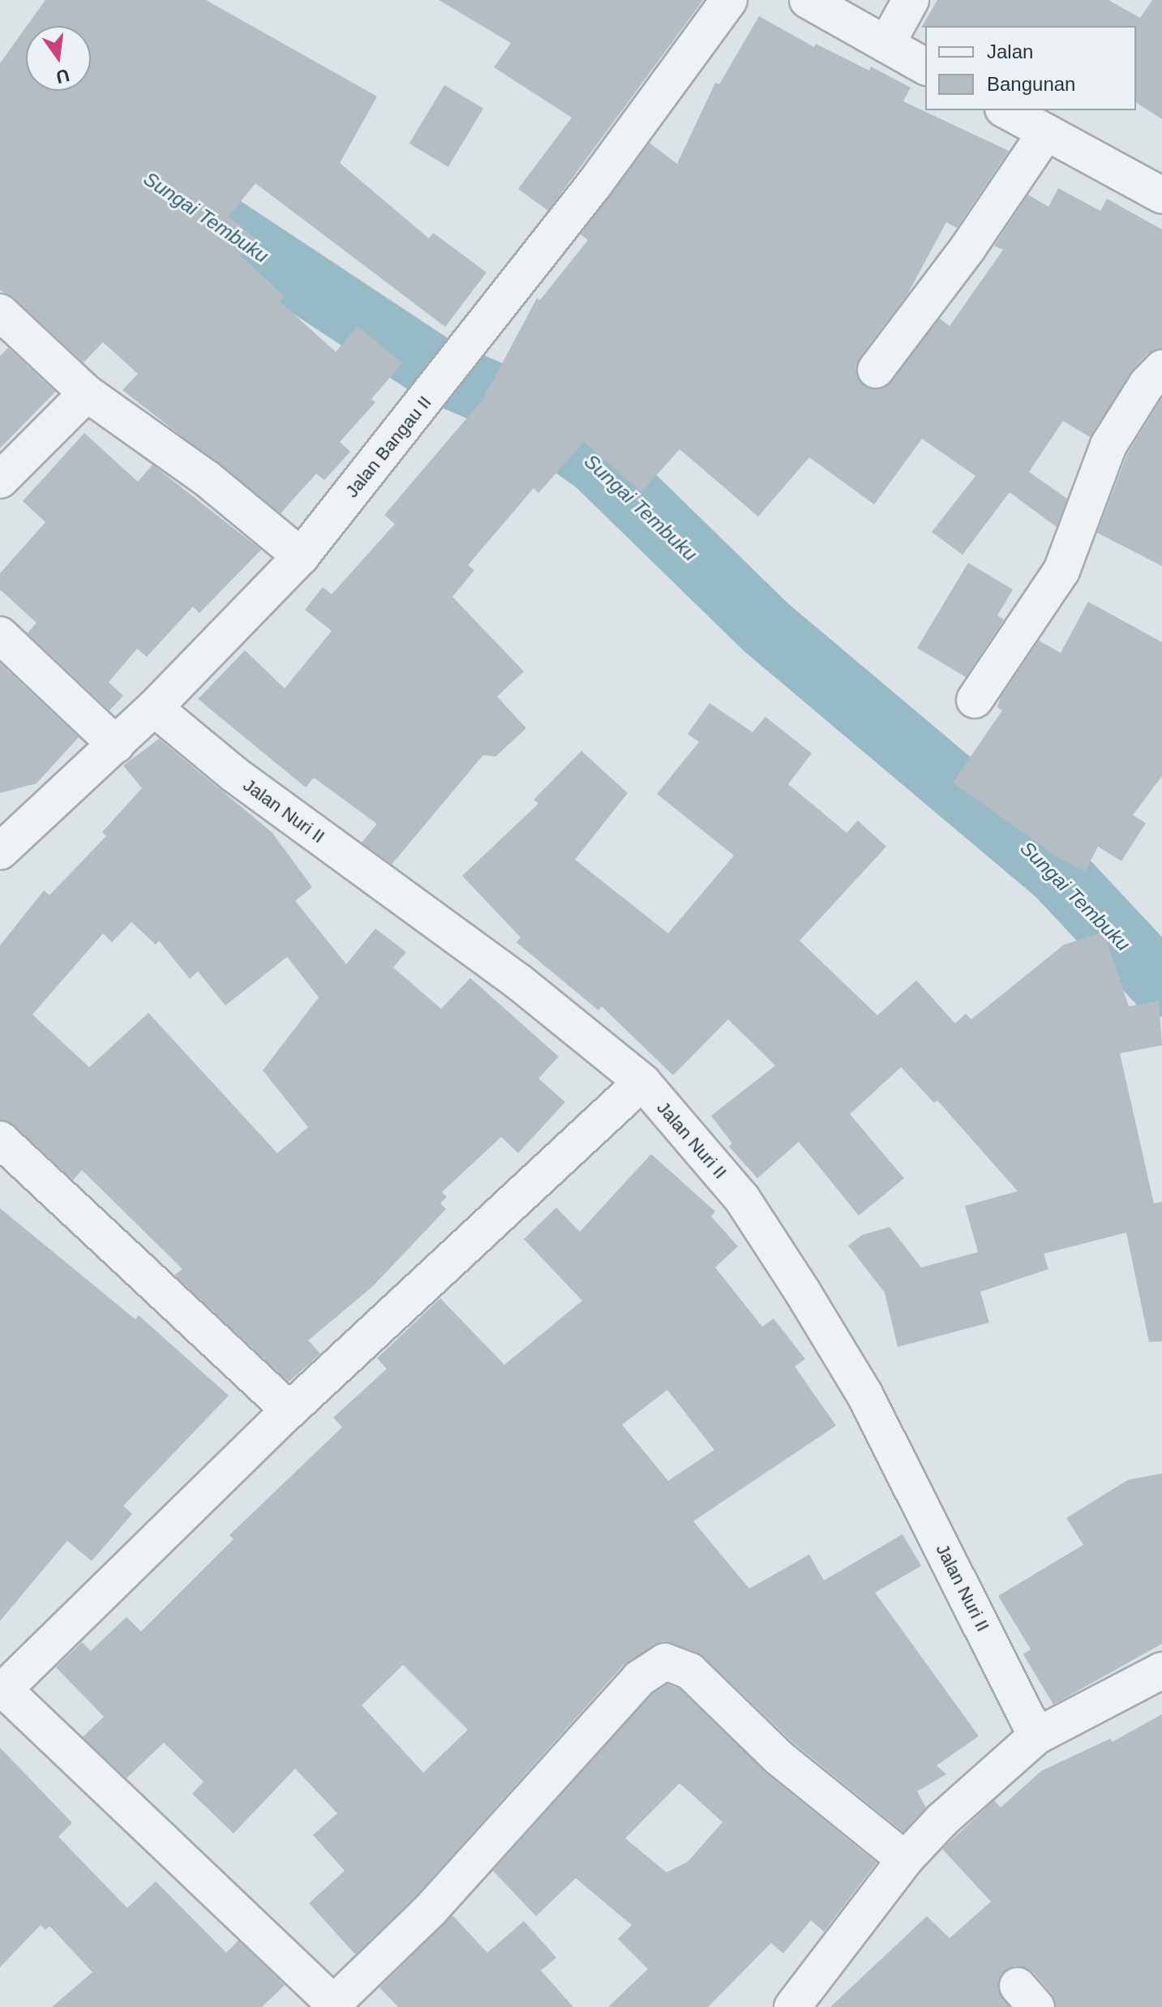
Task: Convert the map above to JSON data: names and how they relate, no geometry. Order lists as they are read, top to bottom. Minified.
{"streets":{"street":["Jalan Bangau II","Jalan Nuri II"]},"crossings":[["Jalan Bangau II","Jalan Nuri II"]],"water":["Sungai Tembuku"],"legend":["Jalan","Bangunan"],"north":"bottom"}
